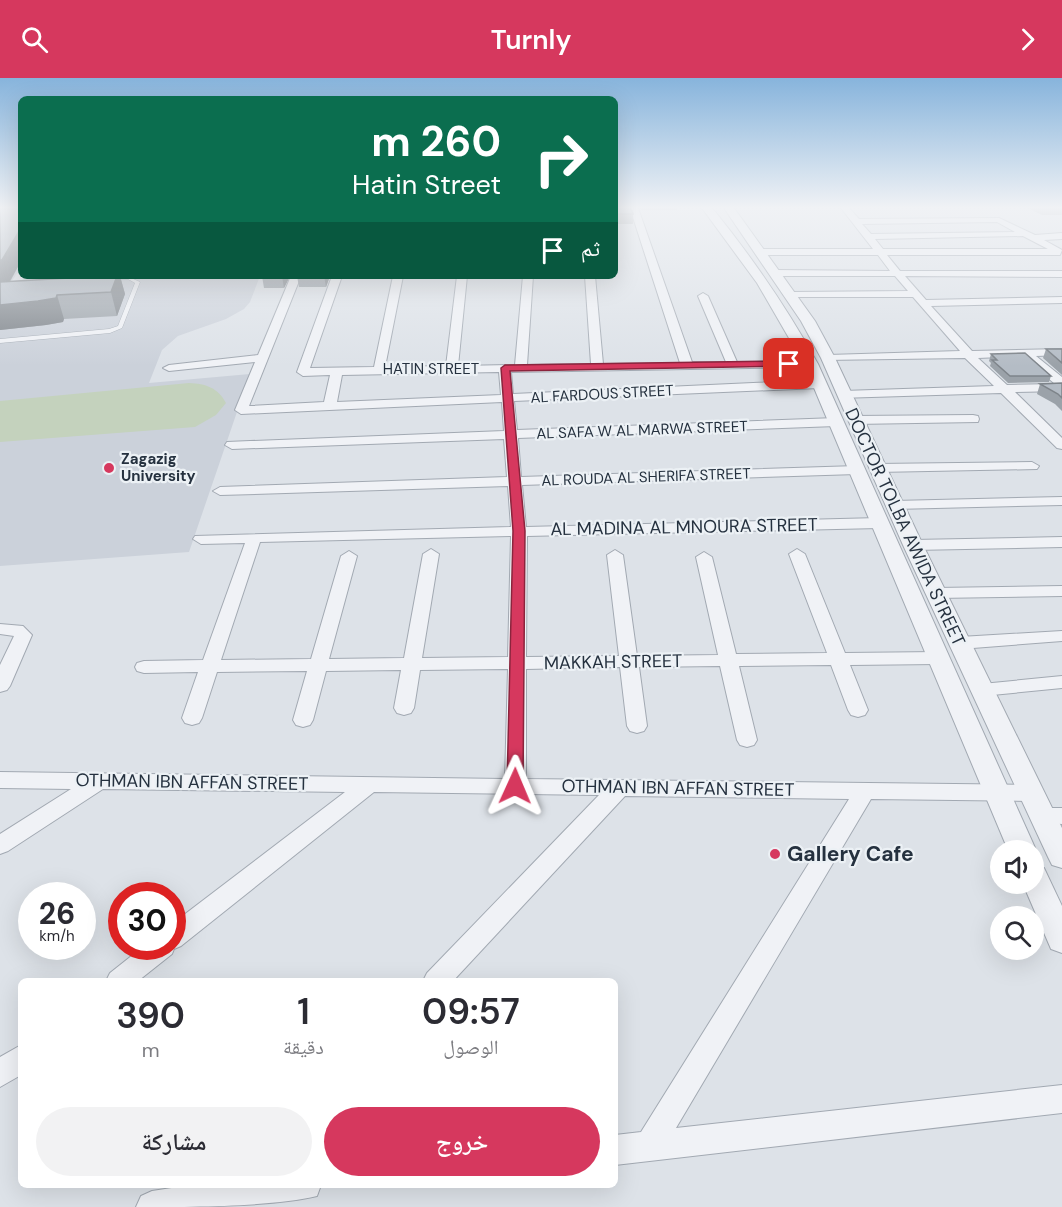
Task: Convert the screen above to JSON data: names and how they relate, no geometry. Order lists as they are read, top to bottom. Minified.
{"streets":{"street":["HATIN STREET","AL FARDOUS STREET","AL SAFA W AL MARWA STREET","AL ROUDA AL SHERIFA STREET","AL MADINA AL MNOURA STREET","DOCTOR TOLBA AWIDA STREET","MAKKAH STREET","OTHMAN IBN AFFAN STREET"]},"crossings":[["HATIN STREET","AL FARDOUS STREET"],["HATIN STREET","DOCTOR TOLBA AWIDA STREET"],["AL FARDOUS STREET","DOCTOR TOLBA AWIDA STREET"],["AL SAFA W AL MARWA STREET","DOCTOR TOLBA AWIDA STREET"],["AL ROUDA AL SHERIFA STREET","DOCTOR TOLBA AWIDA STREET"],["AL MADINA AL MNOURA STREET","DOCTOR TOLBA AWIDA STREET"],["DOCTOR TOLBA AWIDA STREET","MAKKAH STREET"],["DOCTOR TOLBA AWIDA STREET","OTHMAN IBN AFFAN STREET"]],"places":["Zagazig University","Gallery Cafe"],"page":{"header":"Turnly","turn":["260 m","Hatin Street"],"then":"ثم","speed":"26 km/h","limit":"30","eta":["09:57","الوصول","1","دقيقة","390","m"],"buttons":["خروج","مشاركة"]}}
